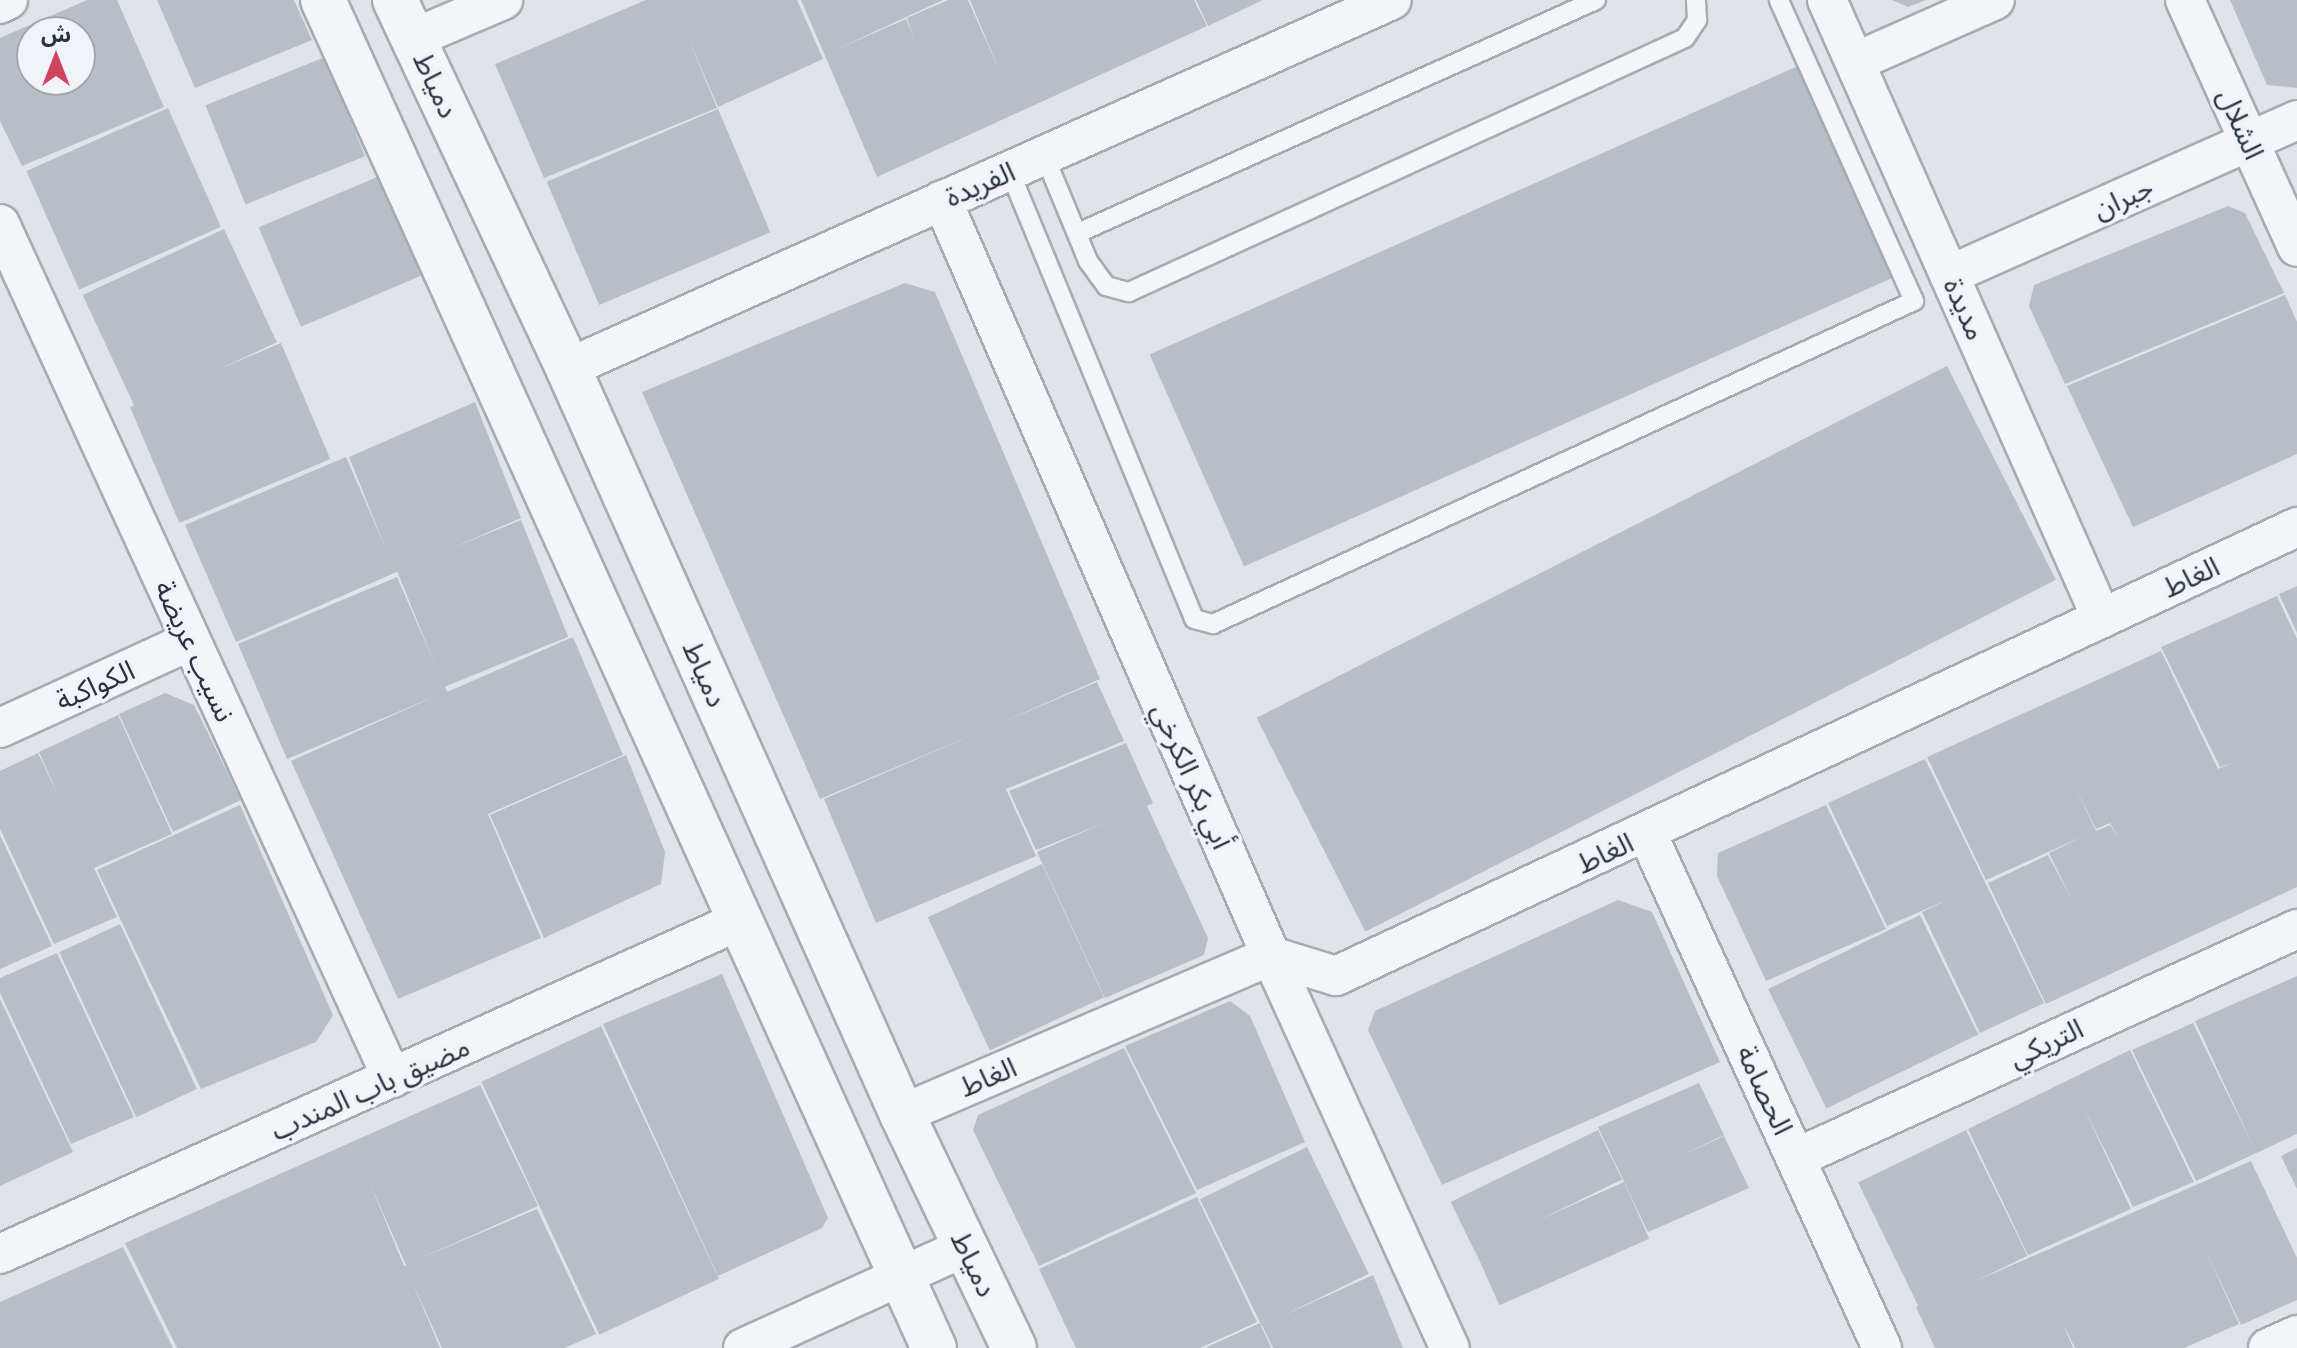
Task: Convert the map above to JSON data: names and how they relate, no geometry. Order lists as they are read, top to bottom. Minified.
{"streets":{"street":["دمياط","الشلال","الفريدة","جبران","مديدة","الغاط","نسيب عريضة","الكواكبة","أبي بكر الكرخي","التريكي","مضيق باب المندب","الحصامة"]},"crossings":[["دمياط","الفريدة"],["دمياط","الغاط"],["الشلال","جبران"],["الفريدة","أبي بكر الكرخي"],["جبران","مديدة"],["مديدة","الغاط"],["الغاط","أبي بكر الكرخي"],["الغاط","الحصامة"],["نسيب عريضة","الكواكبة"],["نسيب عريضة","مضيق باب المندب"],["التريكي","الحصامة"]],"north":"top"}
